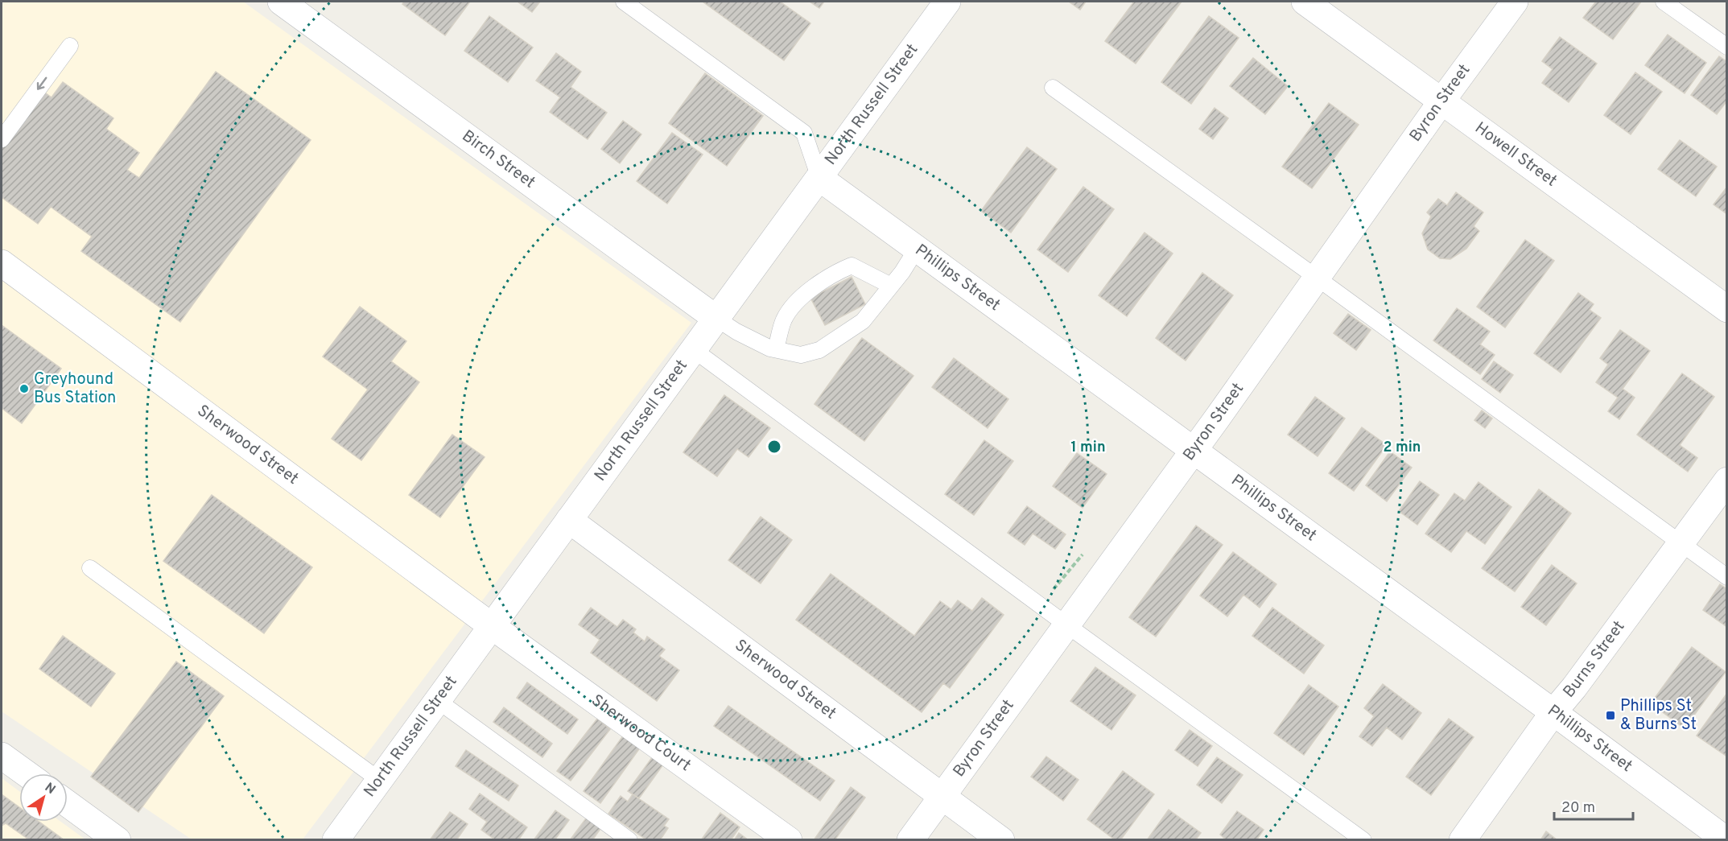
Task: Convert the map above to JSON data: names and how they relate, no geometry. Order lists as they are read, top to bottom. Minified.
{"streets":{"street":["Byron Street","North Russell Street","Howell Street","Birch Street","Phillips Street","Sherwood Street","Burns Street","Sherwood Court"]},"crossings":[["Byron Street","Howell Street"],["Byron Street","Phillips Street"],["Byron Street","Sherwood Street"],["North Russell Street","Birch Street"],["North Russell Street","Phillips Street"],["North Russell Street","Sherwood Street"],["North Russell Street","Sherwood Court"],["Phillips Street","Burns Street"],["Sherwood Street","Sherwood Court"]],"places":{"other":["Greyhound Bus Station"],"transit":["Phillips St & Burns St"]},"scale_bar":"20 m","north":"top right","rings":["1 min","2 min"]}
